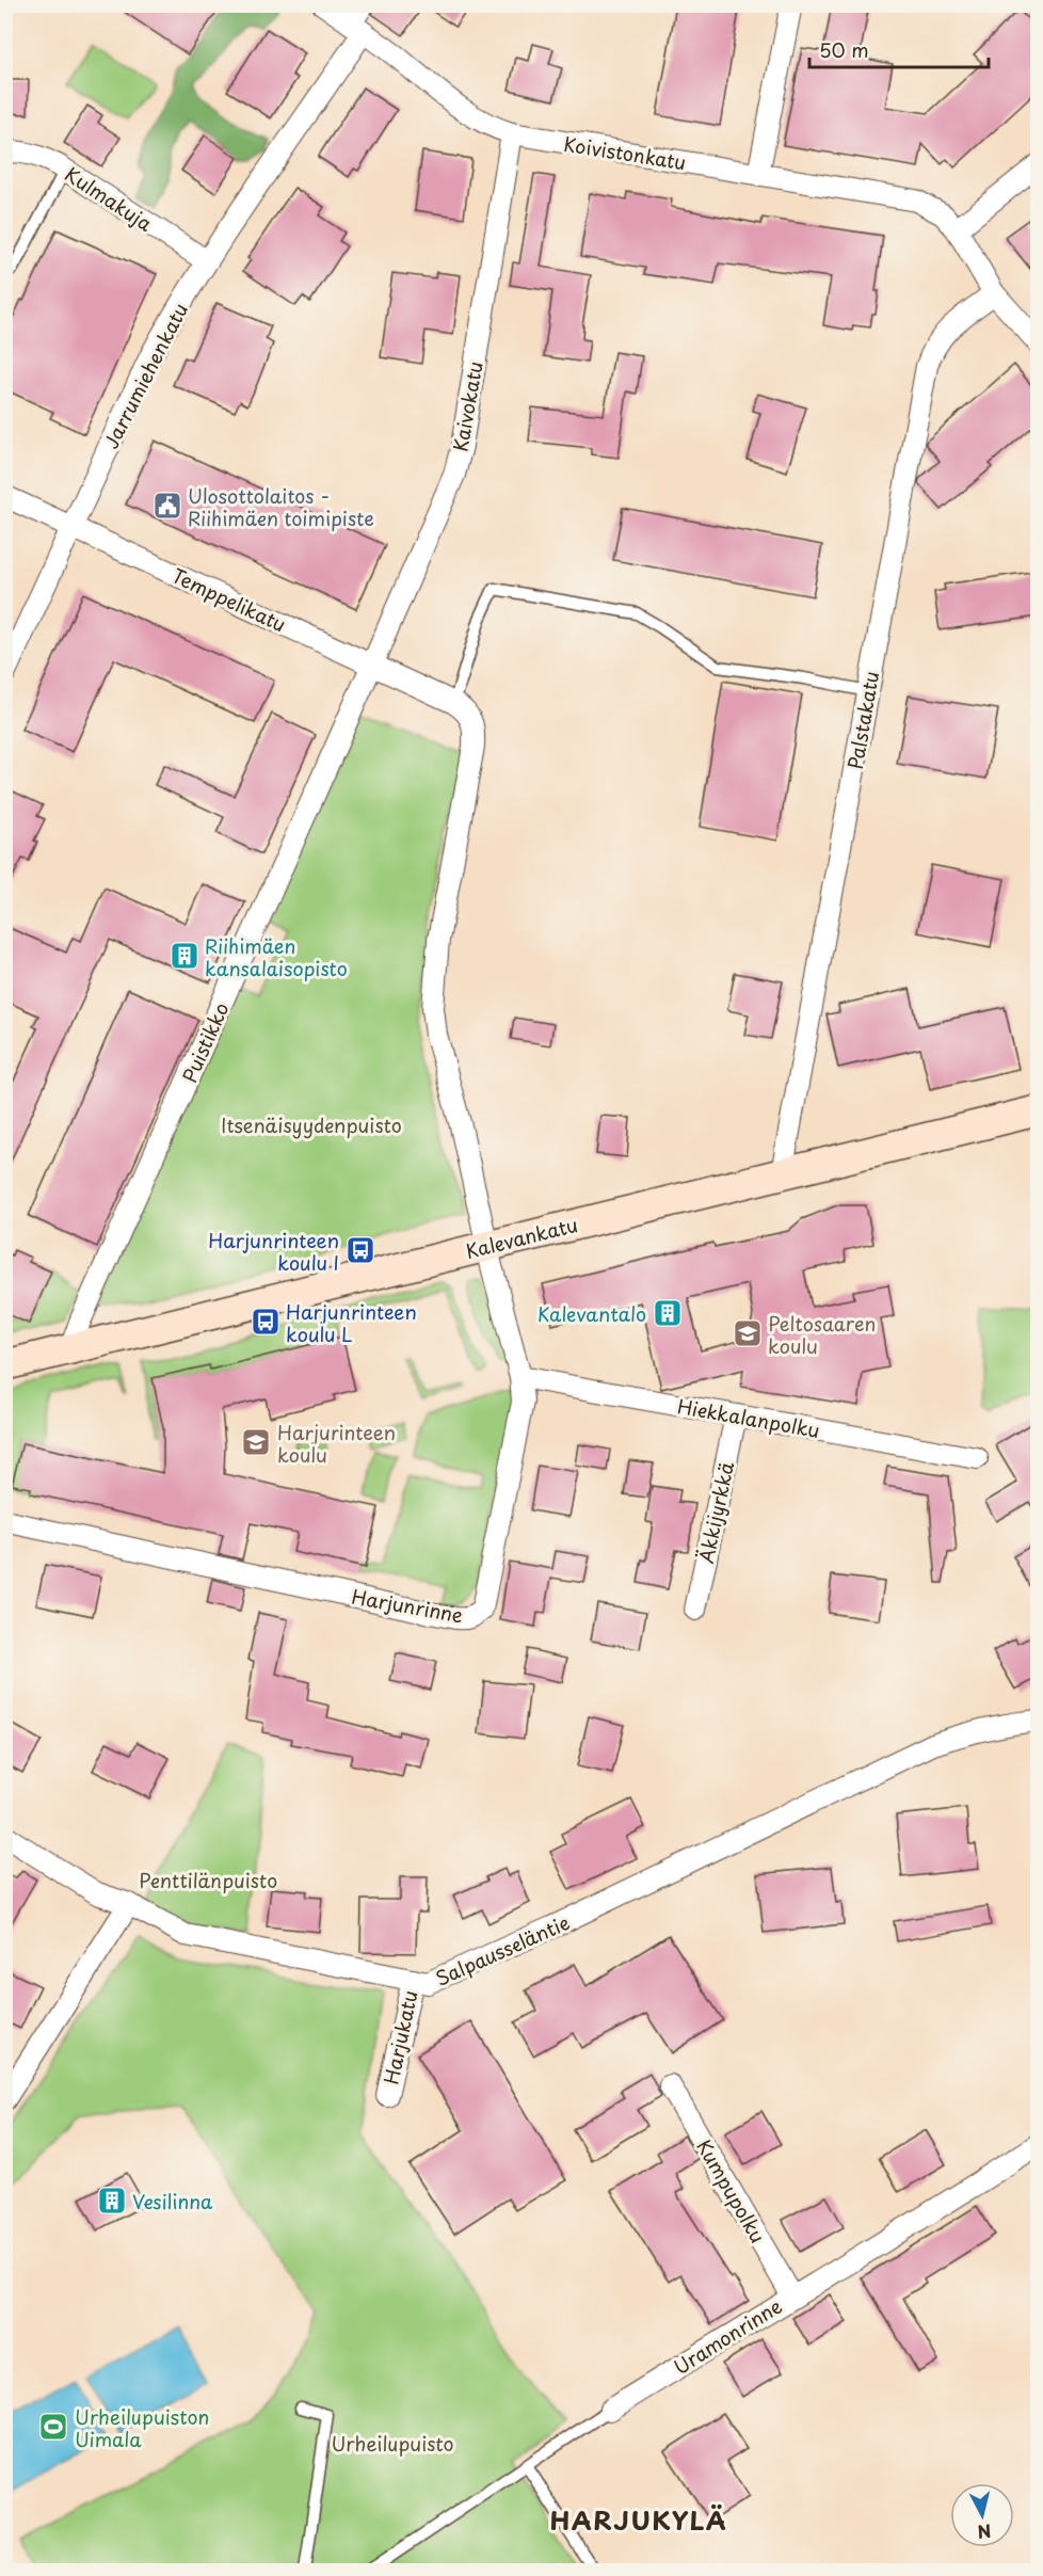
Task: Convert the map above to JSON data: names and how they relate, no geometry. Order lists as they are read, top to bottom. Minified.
{"streets":{"street":["Koivistonkatu","Kulmakuja","Jarrumiehenkatu","Kaivokatu","Temppelikatu","Palstakatu","Puistikko","Kalevankatu","Hiekkalanpolku","Äkkijyrkkä","Harjunrinne","Salpausseläntie","Harjukatu","Kumpupolku","Uramonrinne"]},"crossings":[["Koivistonkatu","Jarrumiehenkatu"],["Koivistonkatu","Kaivokatu"],["Koivistonkatu","Palstakatu"],["Kulmakuja","Jarrumiehenkatu"],["Jarrumiehenkatu","Temppelikatu"],["Kaivokatu","Temppelikatu"],["Kaivokatu","Puistikko"],["Temppelikatu","Puistikko"],["Palstakatu","Kalevankatu"],["Puistikko","Kalevankatu"],["Kalevankatu","Harjunrinne"],["Hiekkalanpolku","Äkkijyrkkä"],["Hiekkalanpolku","Harjunrinne"],["Salpausseläntie","Harjukatu"],["Kumpupolku","Uramonrinne"]],"districts":["HARJUKYLÄ"],"parks":["Itsenäisyydenpuisto","Penttilänpuisto","Urheilupuisto"],"places":{"public building":["Ulosottolaitos - Riihimäen toimipiste"],"building":["Riihimäen kansalaisopisto","Kalevantalo","Vesilinna"],"bus stop":["Harjunrinteen koulu I","Harjunrinteen koulu L"],"school or university":["Peltosaaren koulu","Harjurinteen koulu"],"sports":["Urheilupuiston Uimala"]},"scale_bar":"50 m","north":"bottom"}
